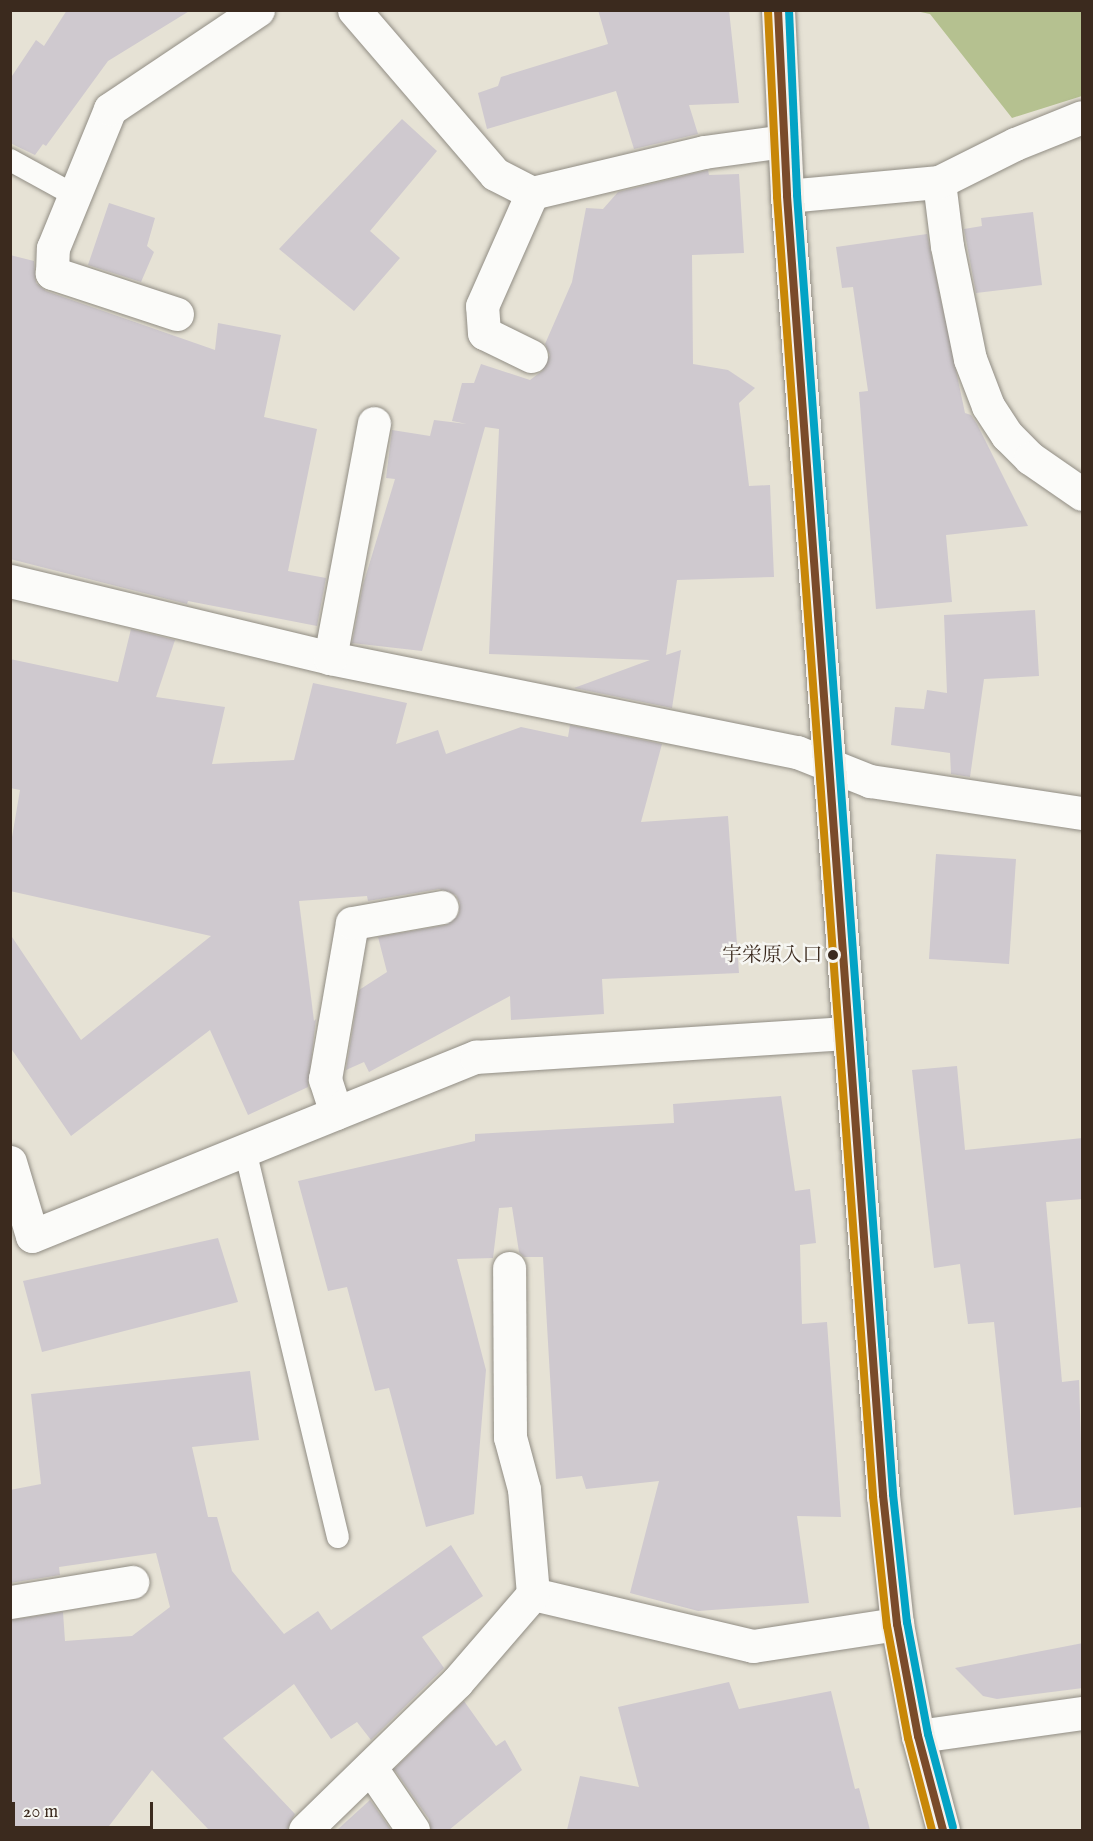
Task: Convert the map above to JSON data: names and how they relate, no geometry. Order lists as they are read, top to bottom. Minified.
{"places":["宇栄原入口"],"scale_bar":"20 m"}
